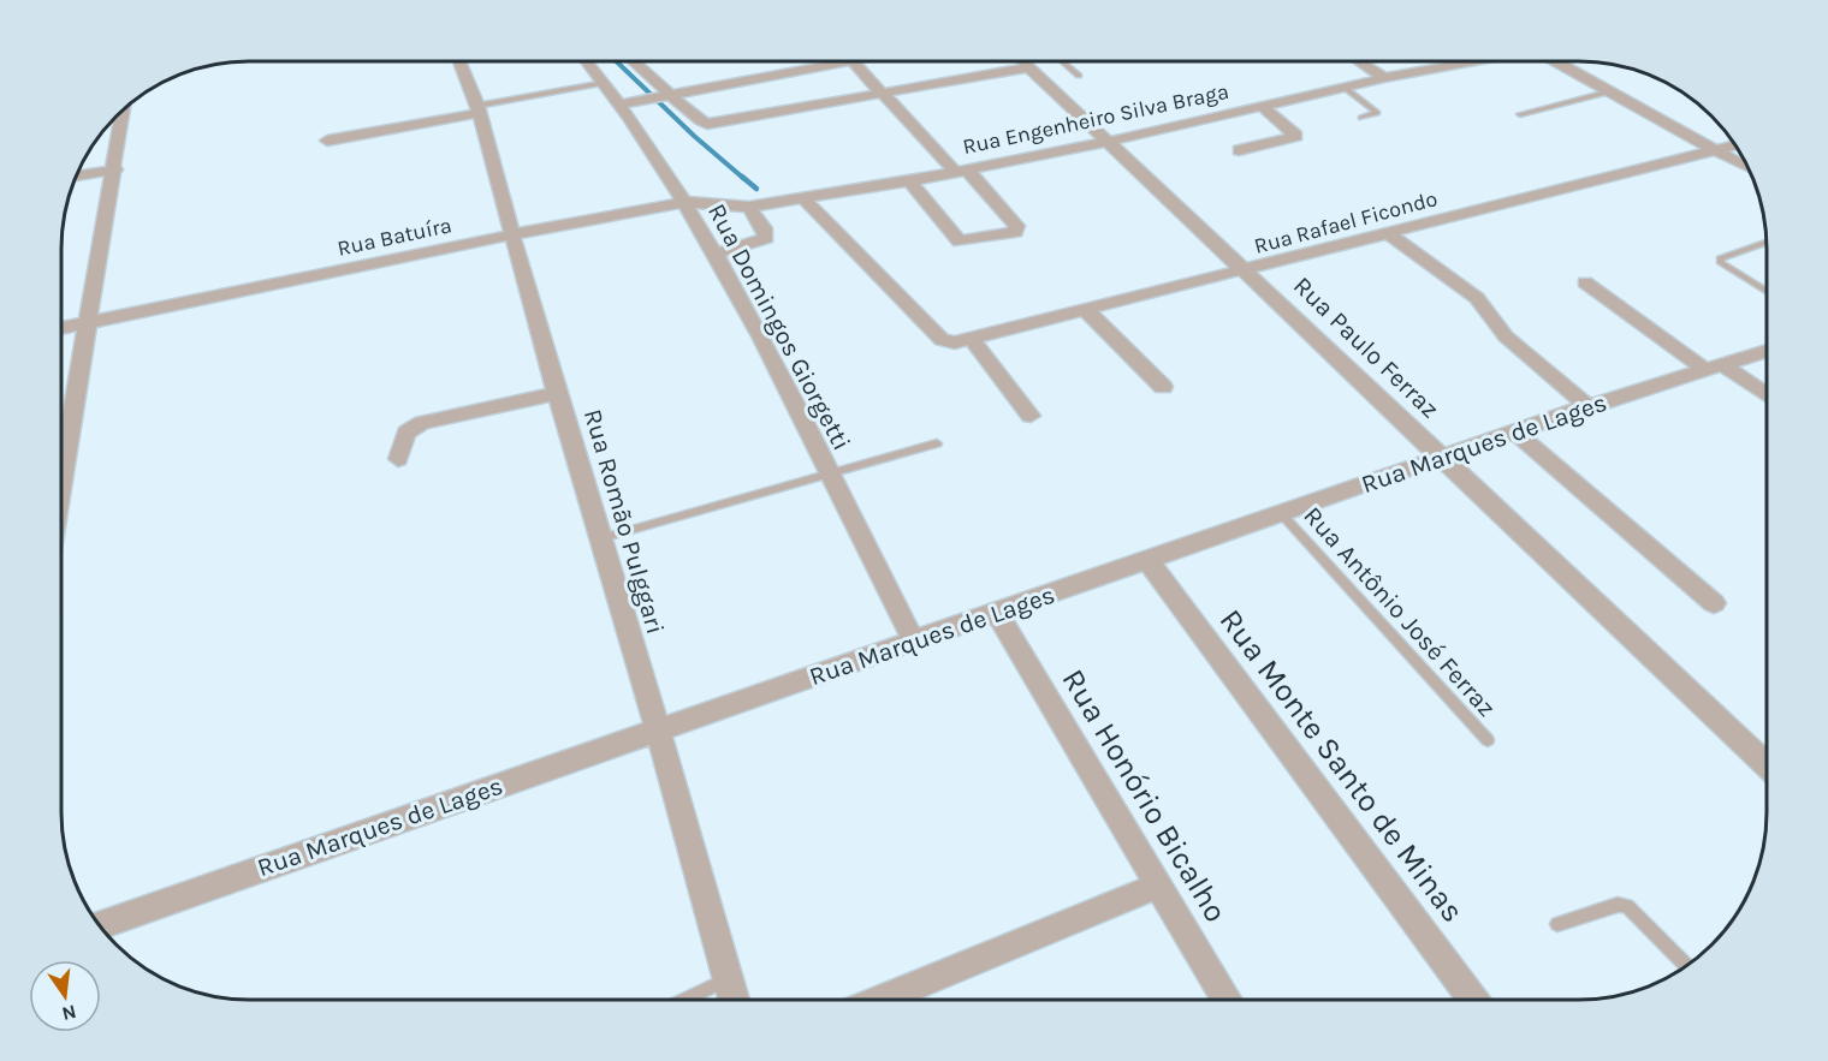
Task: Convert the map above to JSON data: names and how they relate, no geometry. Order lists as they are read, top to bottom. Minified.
{"streets":{"street":["Rua Engenheiro Silva Braga","Rua Rafael Ficondo","Rua Batuíra","Rua Domingos Giorgetti","Rua Paulo Ferraz","Rua Marques de Lages","Rua Romão Pulggari","Rua Monte Santo de Minas","Rua Honório Bicalho"],"lane":["Rua Antônio José Ferraz"]},"crossings":[["Rua Engenheiro Silva Braga","Rua Batuíra"],["Rua Engenheiro Silva Braga","Rua Paulo Ferraz"],["Rua Rafael Ficondo","Rua Paulo Ferraz"],["Rua Batuíra","Rua Domingos Giorgetti"],["Rua Batuíra","Rua Romão Pulggari"],["Rua Domingos Giorgetti","Rua Marques de Lages"],["Rua Paulo Ferraz","Rua Marques de Lages"],["Rua Marques de Lages","Rua Romão Pulggari"],["Rua Marques de Lages","Rua Antônio José Ferraz"],["Rua Marques de Lages","Rua Monte Santo de Minas"],["Rua Marques de Lages","Rua Honório Bicalho"]],"north":"bottom"}
